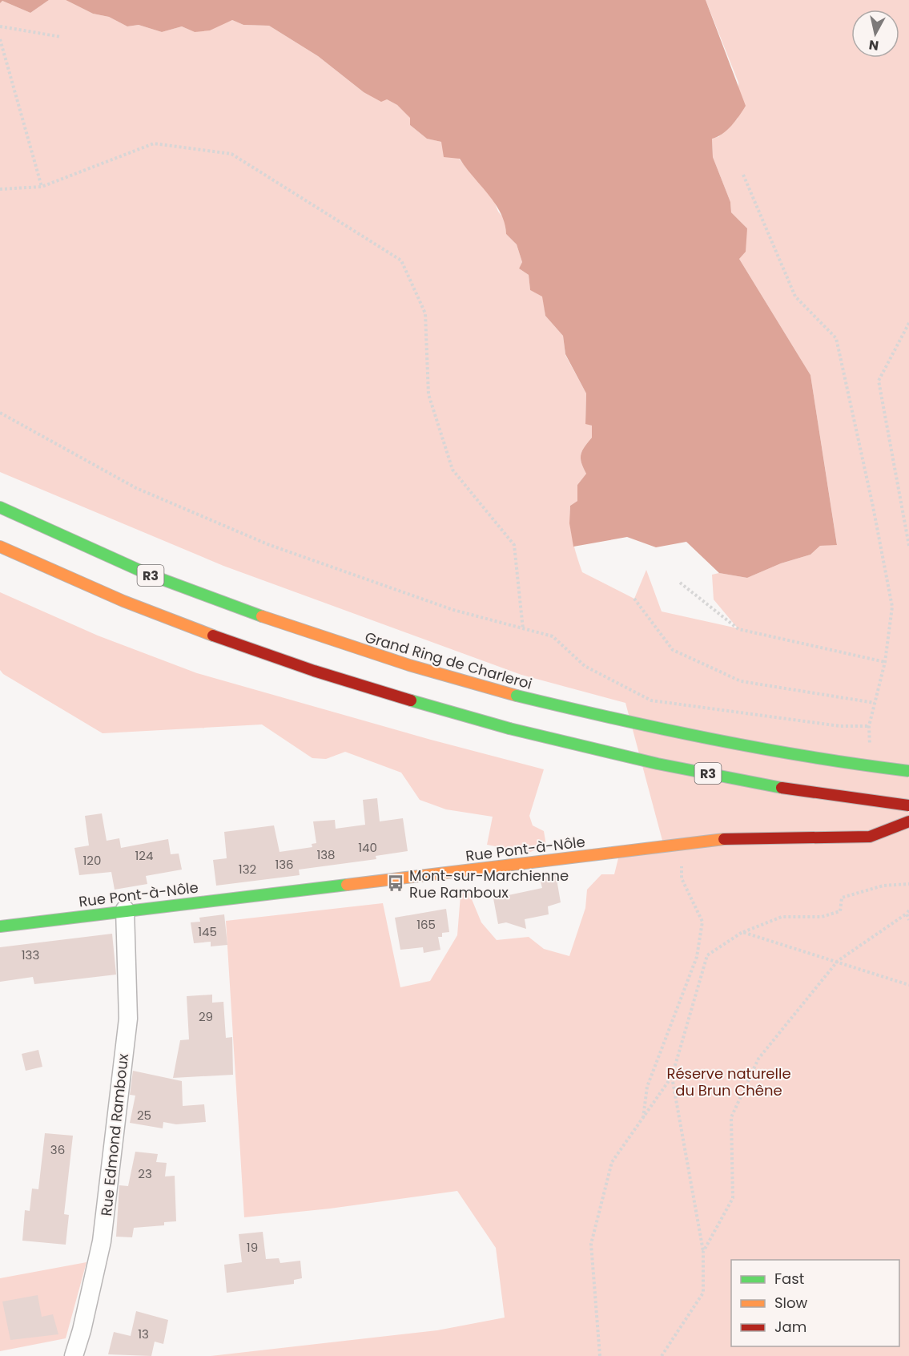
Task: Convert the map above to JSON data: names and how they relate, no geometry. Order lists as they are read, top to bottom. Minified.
{"streets":{"main road":["R3","Grand Ring de Charleroi","Rue Pont-à-Nôle"],"street":["Rue Edmond Ramboux"]},"crossings":[["Rue Pont-à-Nôle","Rue Edmond Ramboux"]],"parks":["Réserve naturelle du Brun Chêne"],"places":{"bus stop":["Mont-sur-Marchienne Rue Ramboux"]},"house_numbers":["140","138","124","120","136","132","165","145","133","29","25","36","23","19","13"],"legend":["Fast","Slow","Jam"],"north":"bottom"}
